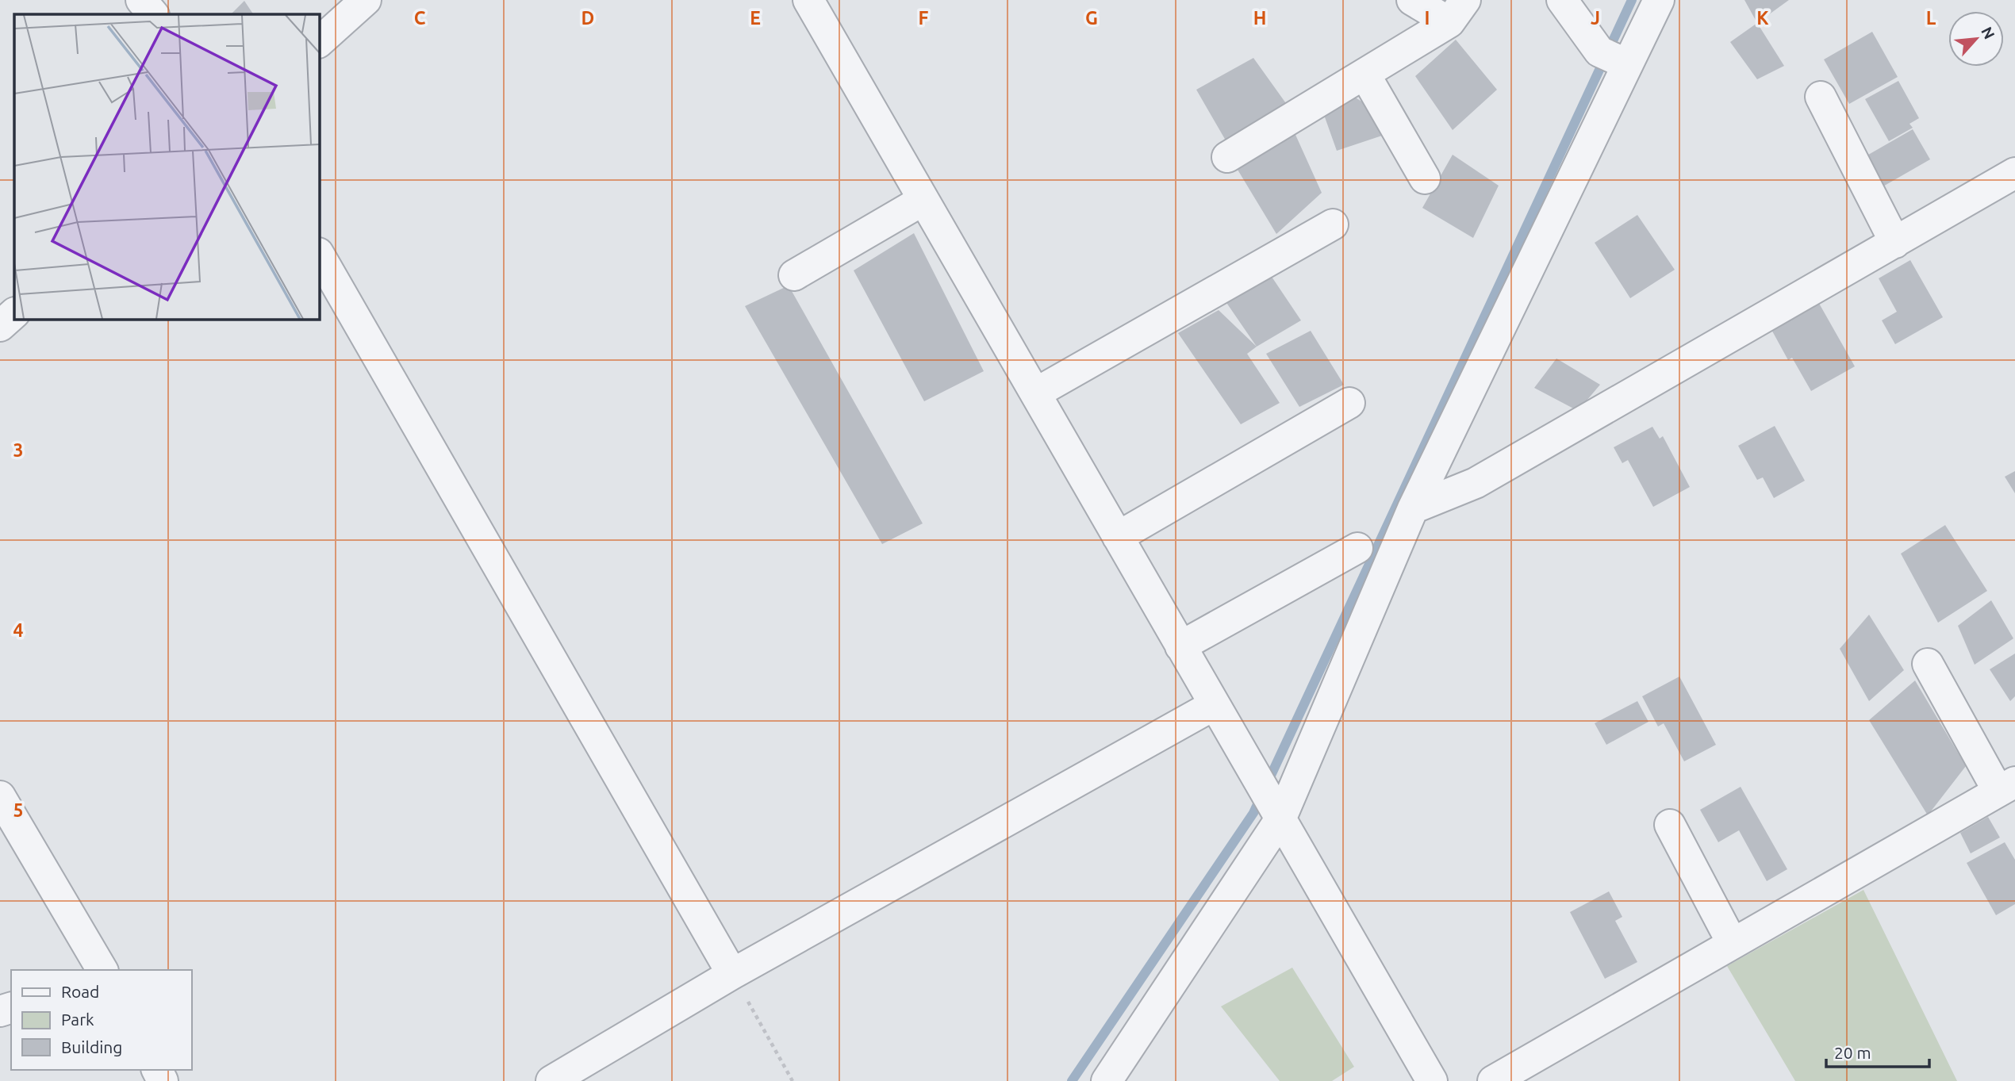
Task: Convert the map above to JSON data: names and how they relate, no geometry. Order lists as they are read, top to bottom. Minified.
{"legend":["Road","Park","Building"],"scale_bar":"20 m","north":"top right","grid":{"columns":["C","D","E","F","G","H","I","J","K","L"],"rows":["3","4","5"]}}
